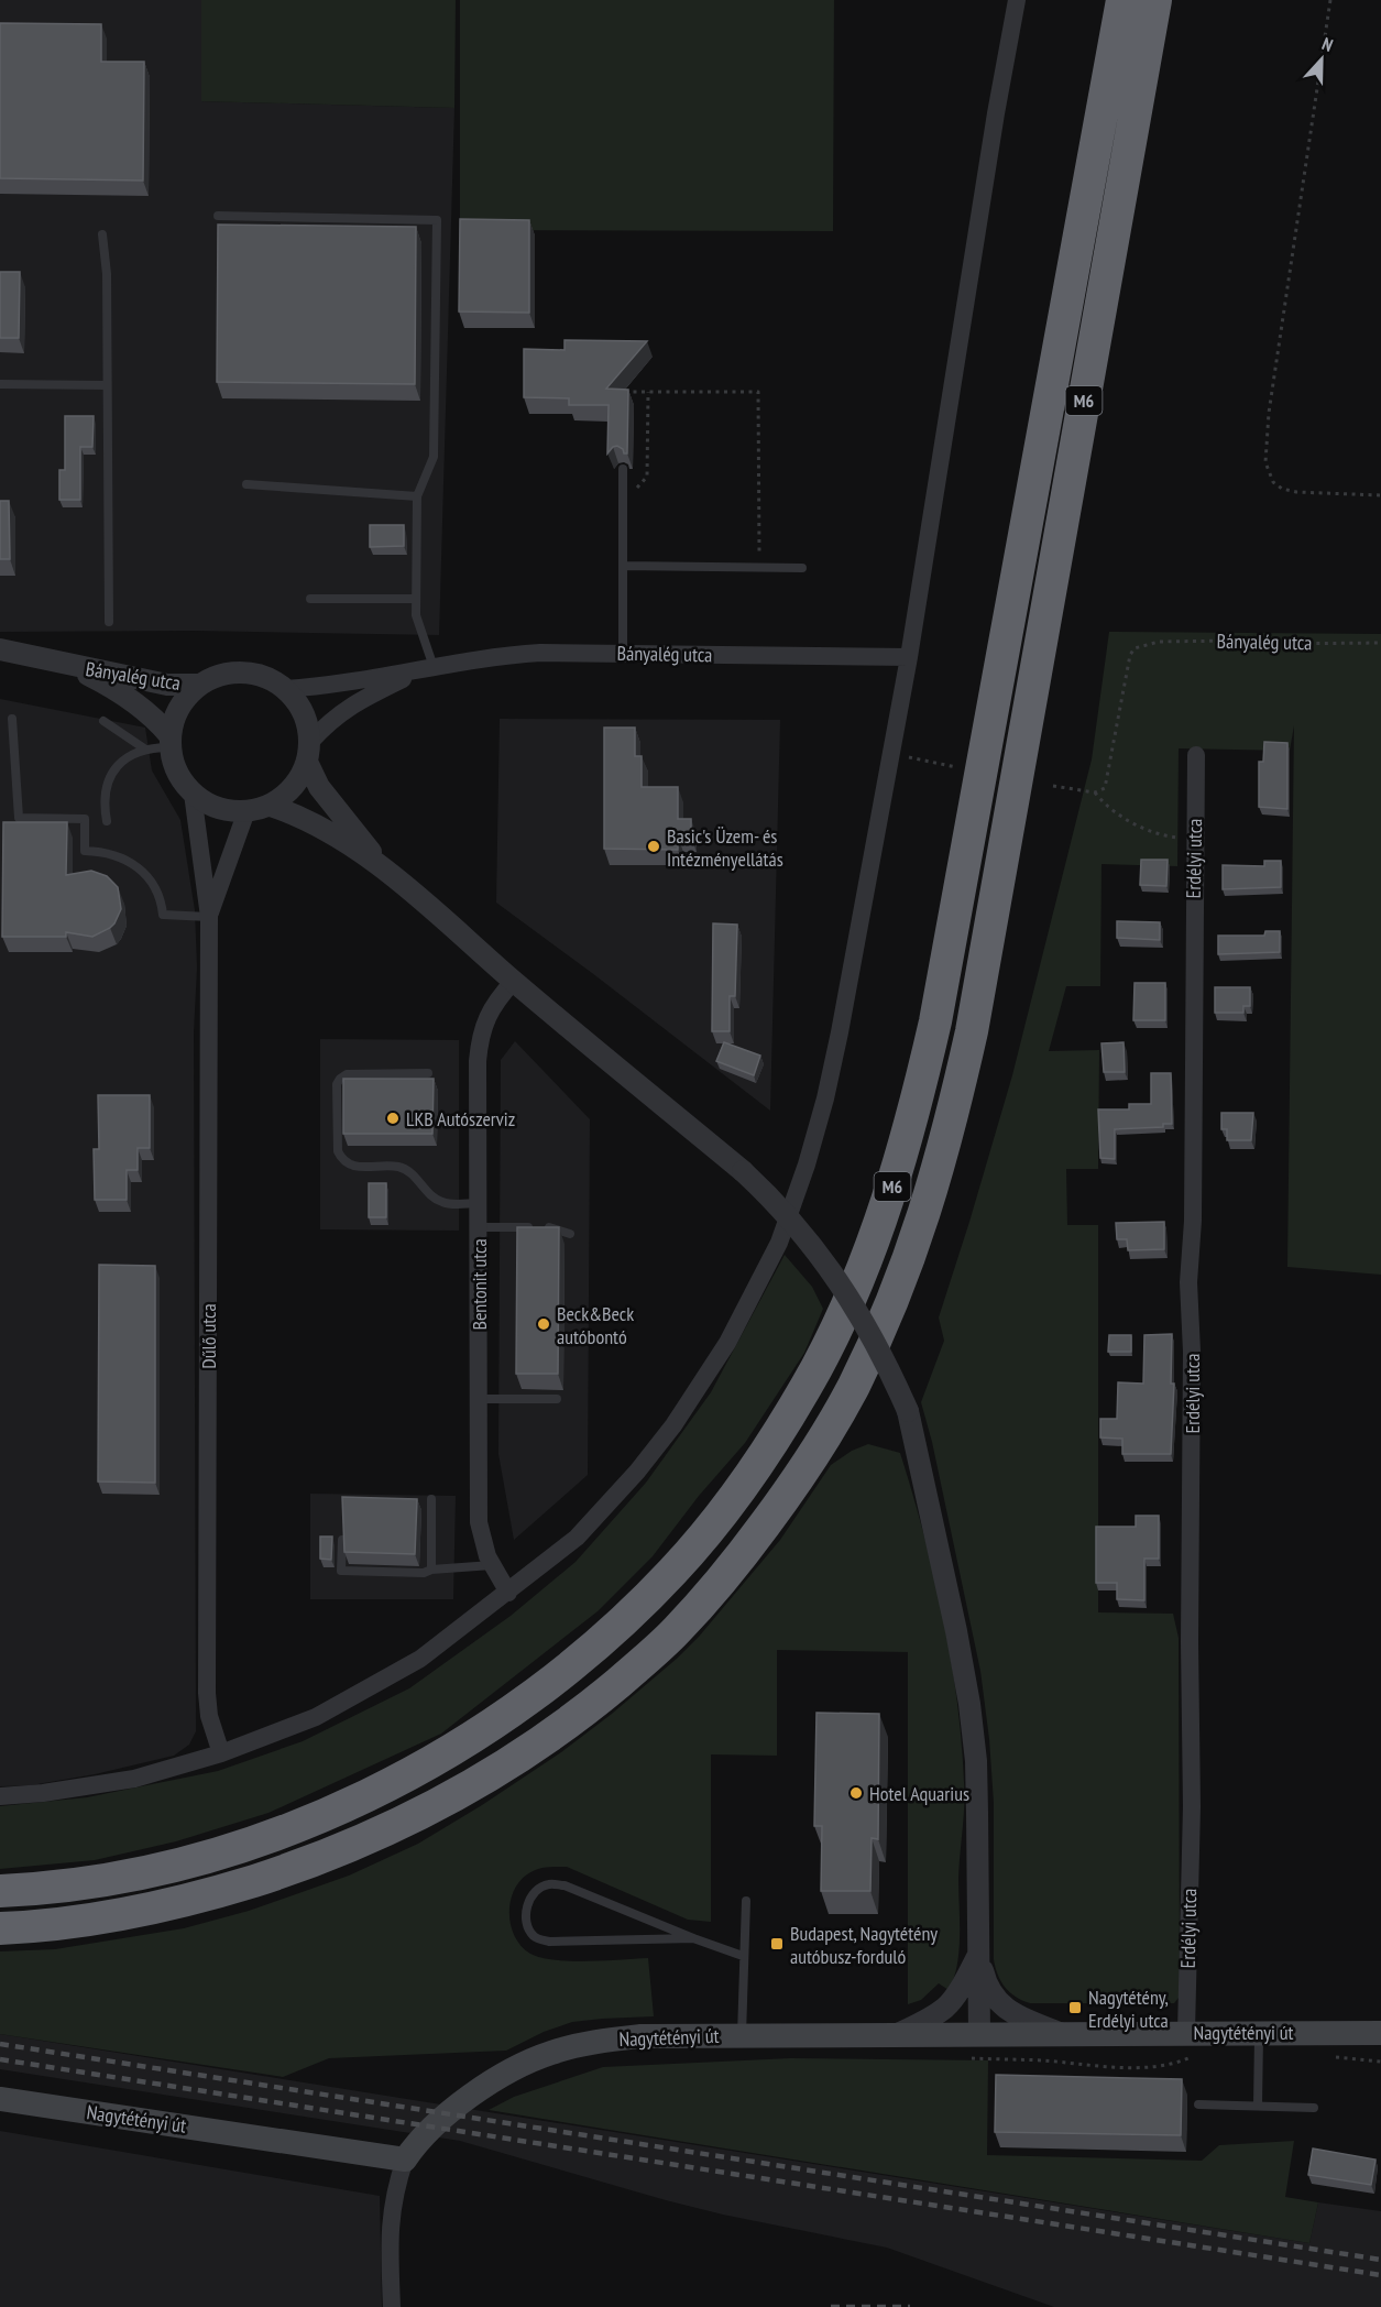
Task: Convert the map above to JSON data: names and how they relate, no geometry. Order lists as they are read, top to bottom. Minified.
{"streets":{"highway":["M6"],"main road":["Nagytétényi út"],"street":["Bányalég utca","Erdélyi utca","Bentonit utca","Dűlő utca"]},"crossings":[["Bányalég utca","Dűlő utca"],["Erdélyi utca","Nagytétényi út"]],"places":{"other":["Basic's Üzem- és Intézményellátás","LKB Autószerviz","Beck&Beck autóbontó","Hotel Aquarius"],"transit":["Budapest, Nagytétény autóbusz-forduló","Nagytétény, Erdélyi utca"]},"north":"top"}
